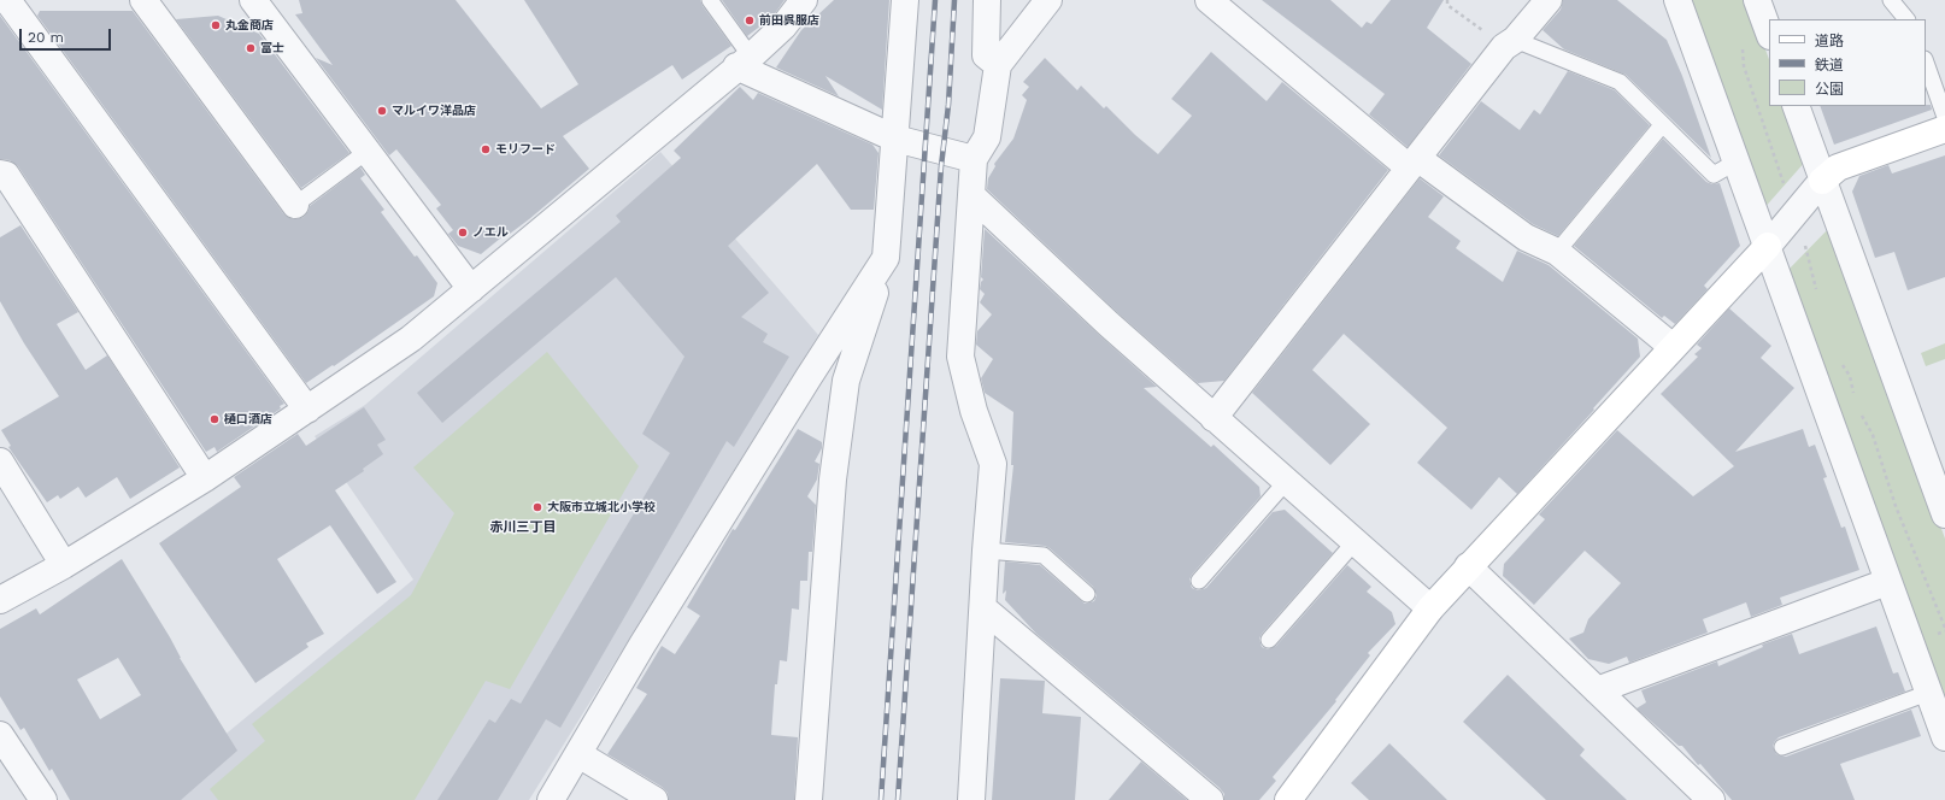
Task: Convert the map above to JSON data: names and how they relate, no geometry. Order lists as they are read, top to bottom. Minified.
{"districts":["赤川三丁目"],"places":["前田呉服店","丸金商店","富士","マルイワ洋品店","モリフード","ノエル","樋口酒店","大阪市立城北小学校"],"legend":["道路","鉄道","公園"],"scale_bar":"20 m"}
